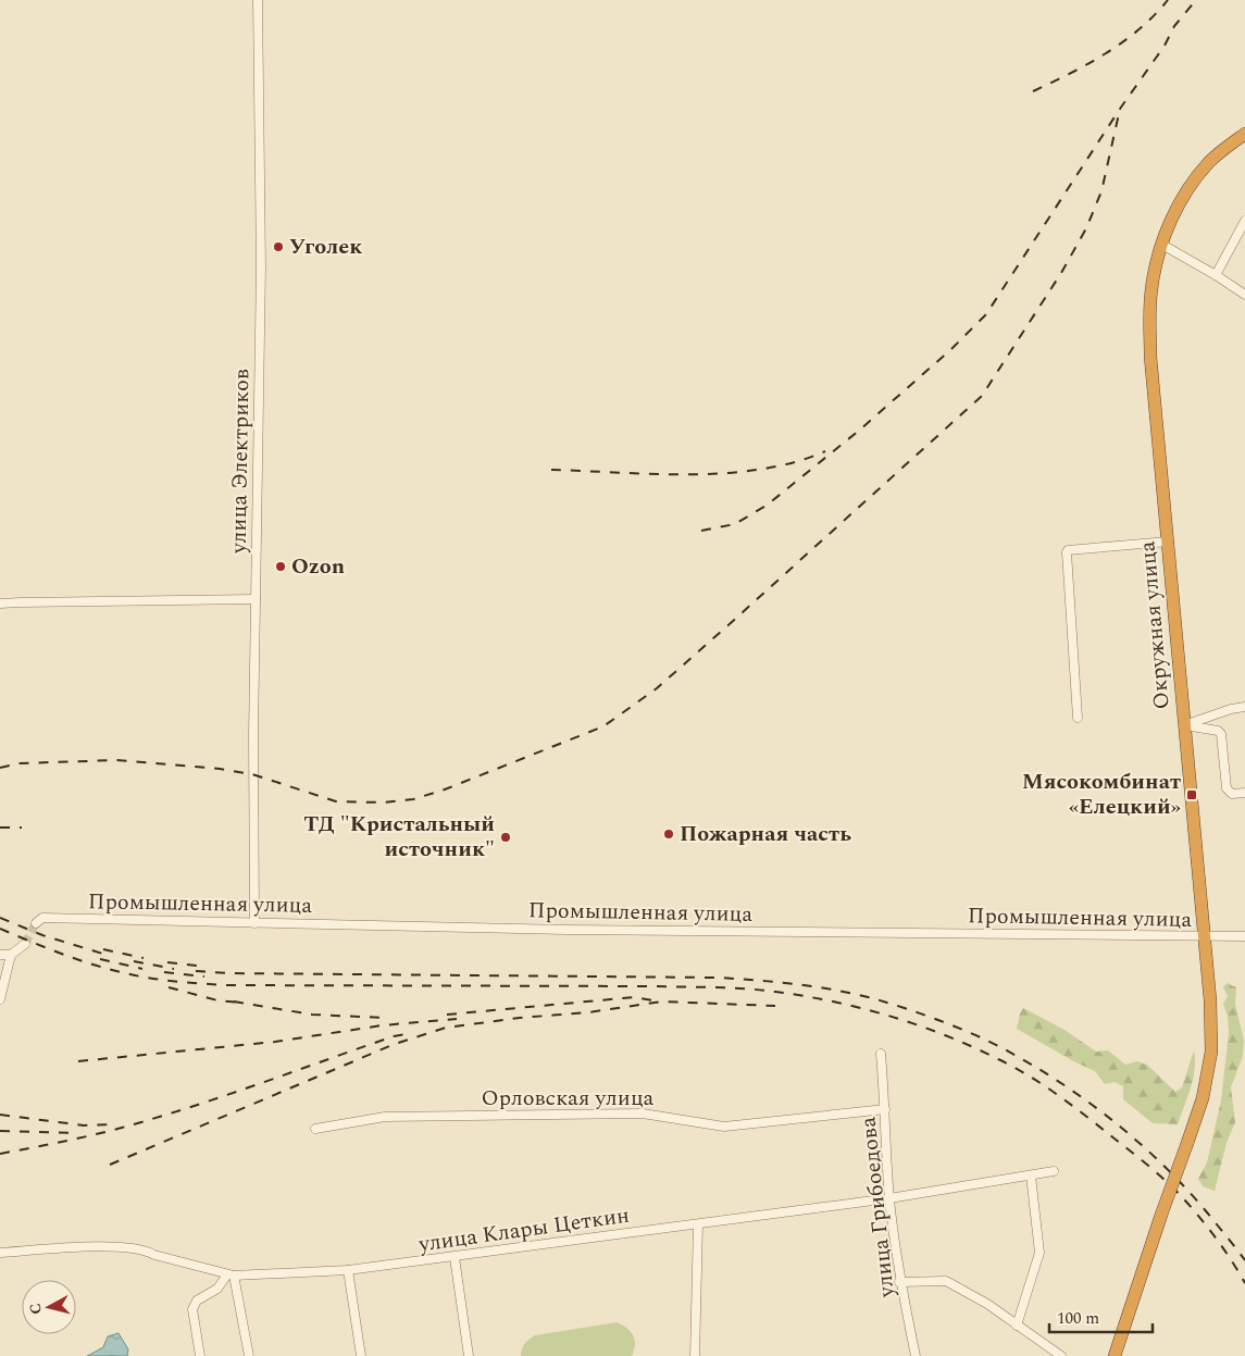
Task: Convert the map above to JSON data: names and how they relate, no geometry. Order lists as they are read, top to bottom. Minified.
{"streets":{"highway":["Окружная улица"],"street":["улица Электриков","Промышленная улица","Орловская улица","улица Грибоедова","улица Клары Цеткин"]},"crossings":[["улица Электриков","Промышленная улица"],["Окружная улица","Промышленная улица"],["Орловская улица","улица Грибоедова"],["улица Грибоедова","улица Клары Цеткин"]],"places":{"other":["Уголек","Ozon","Пожарная часть","ТД \"Кристальный источник\""],"transit":["Мясокомбинат «Елецкий»"]},"scale_bar":"100 m","north":"left"}
